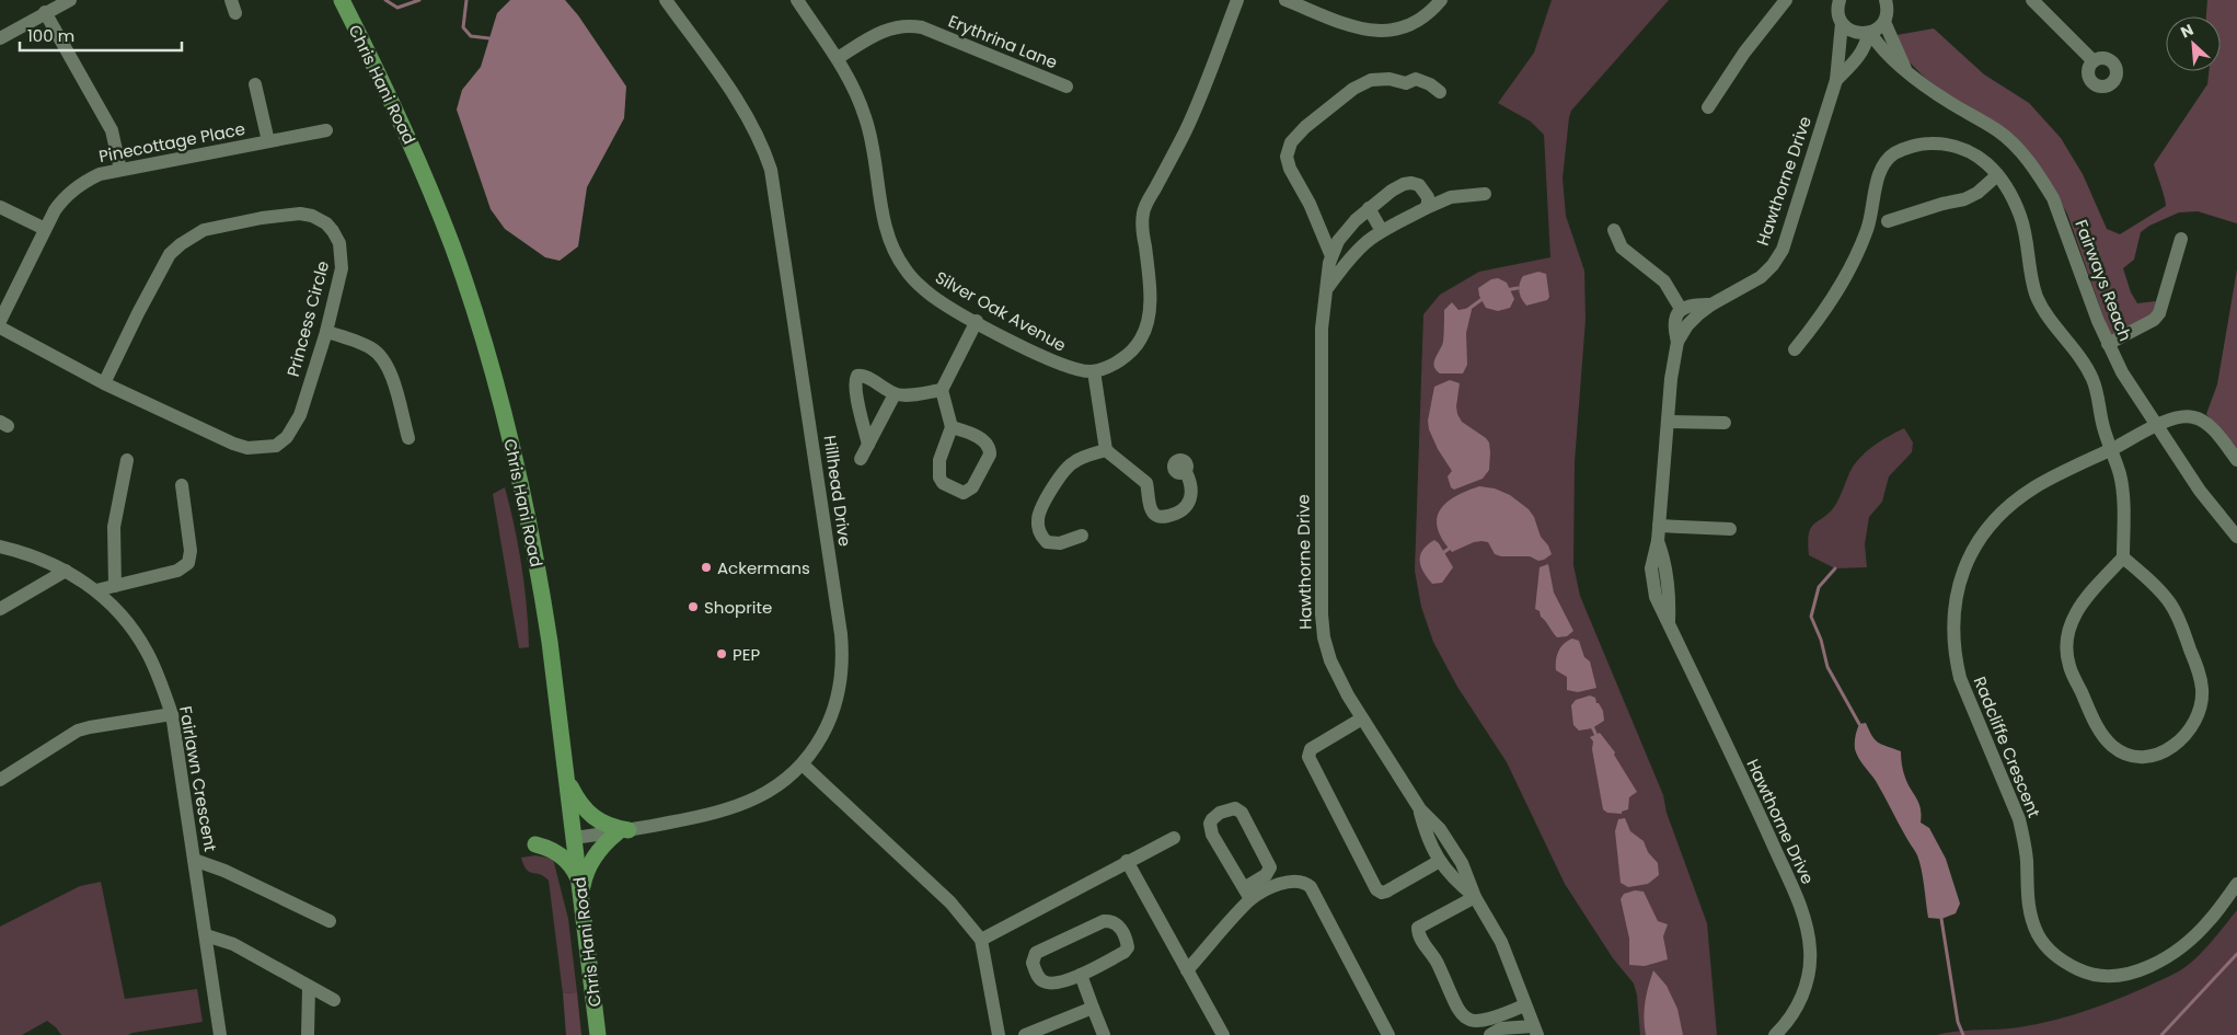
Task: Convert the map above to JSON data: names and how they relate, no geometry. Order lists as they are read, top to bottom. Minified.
{"streets":{"main road":["Chris Hani Road"],"street":["Erythrina Lane","Pinecottage Place","Hawthorne Drive","Fairways Reach","Silver Oak Avenue","Princess Circle","Hillhead Drive","Radcliffe Crescent","Fairlawn Crescent"]},"crossings":[["Erythrina Lane","Silver Oak Avenue"],["Chris Hani Road","Hillhead Drive"],["Hawthorne Drive","Fairways Reach"],["Fairways Reach","Radcliffe Crescent"]],"places":["Ackermans","Shoprite","PEP"],"scale_bar":"100 m","north":"top left"}
